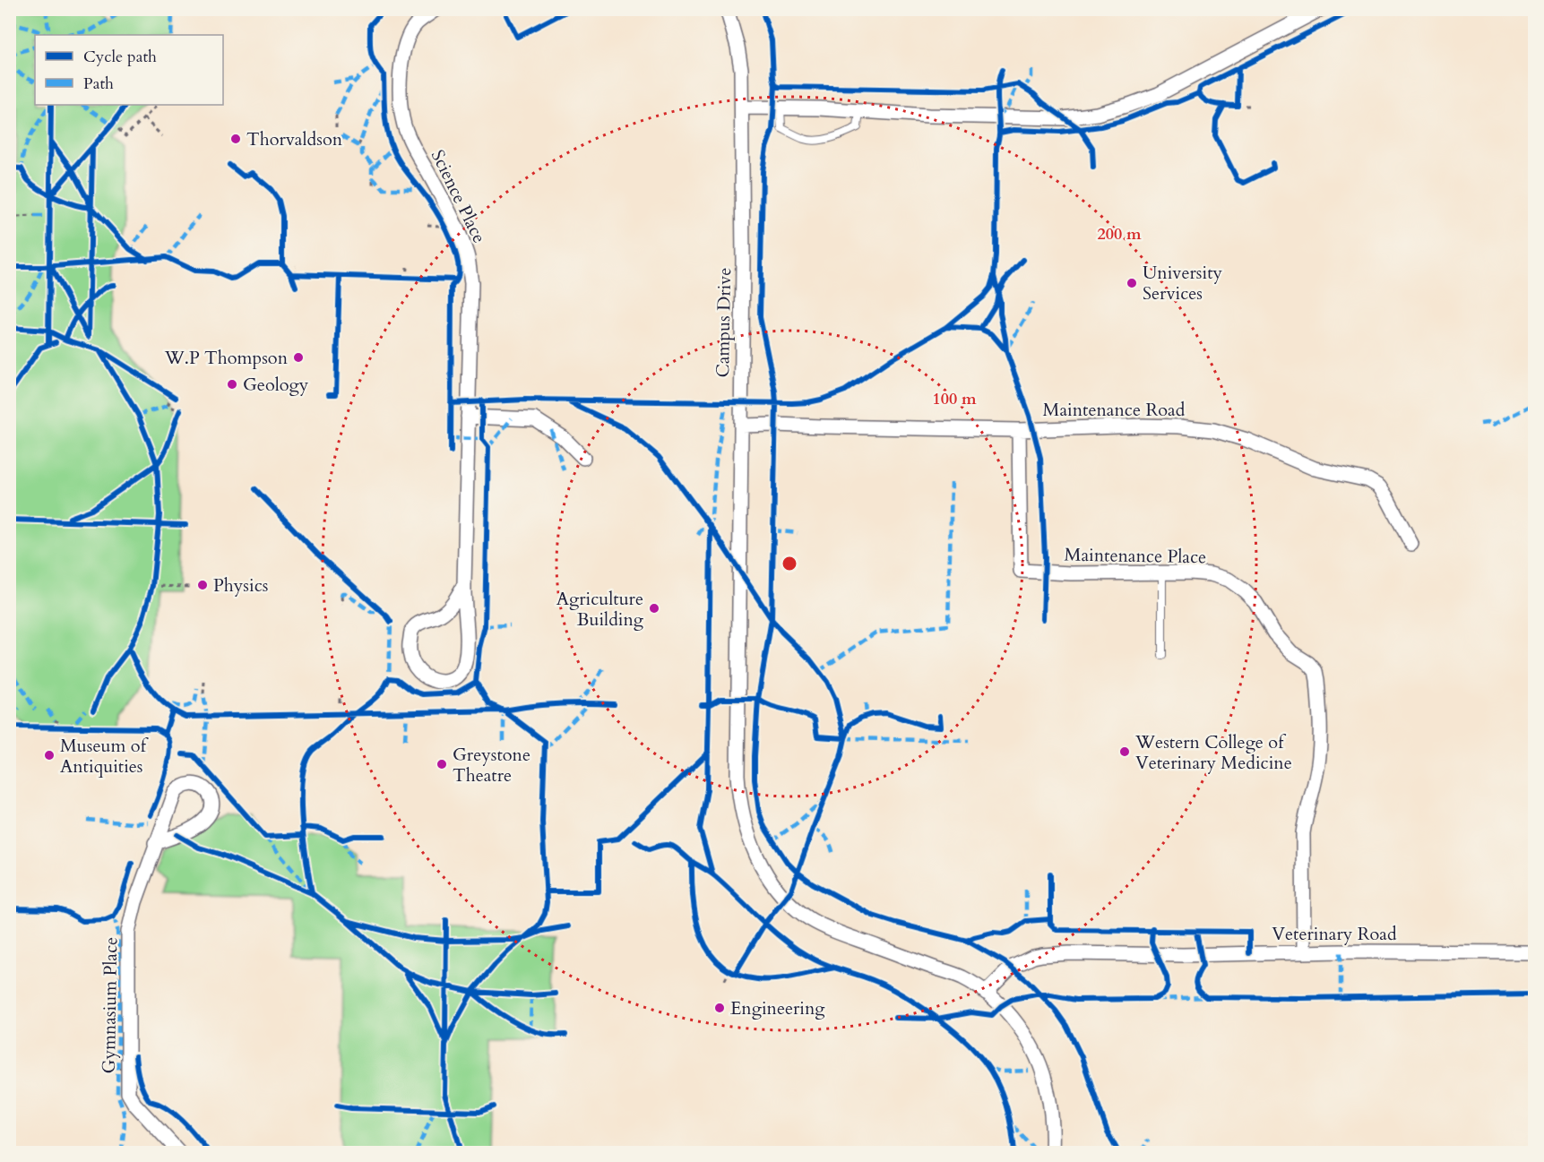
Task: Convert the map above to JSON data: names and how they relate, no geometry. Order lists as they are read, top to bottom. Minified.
{"streets":{"street":["Science Place","Campus Drive","Maintenance Road","Maintenance Place","Veterinary Road","Gymnasium Place"]},"crossings":[["Campus Drive","Maintenance Road"],["Campus Drive","Veterinary Road"],["Maintenance Road","Maintenance Place"],["Maintenance Place","Veterinary Road"]],"places":["Thorvaldson","University Services","W.P Thompson","Geology","Physics","Agriculture Building","Western College of Veterinary Medicine","Museum of Antiquities","Greystone Theatre","Engineering"],"legend":["Cycle path","Path"],"rings":["200 m","100 m"]}
